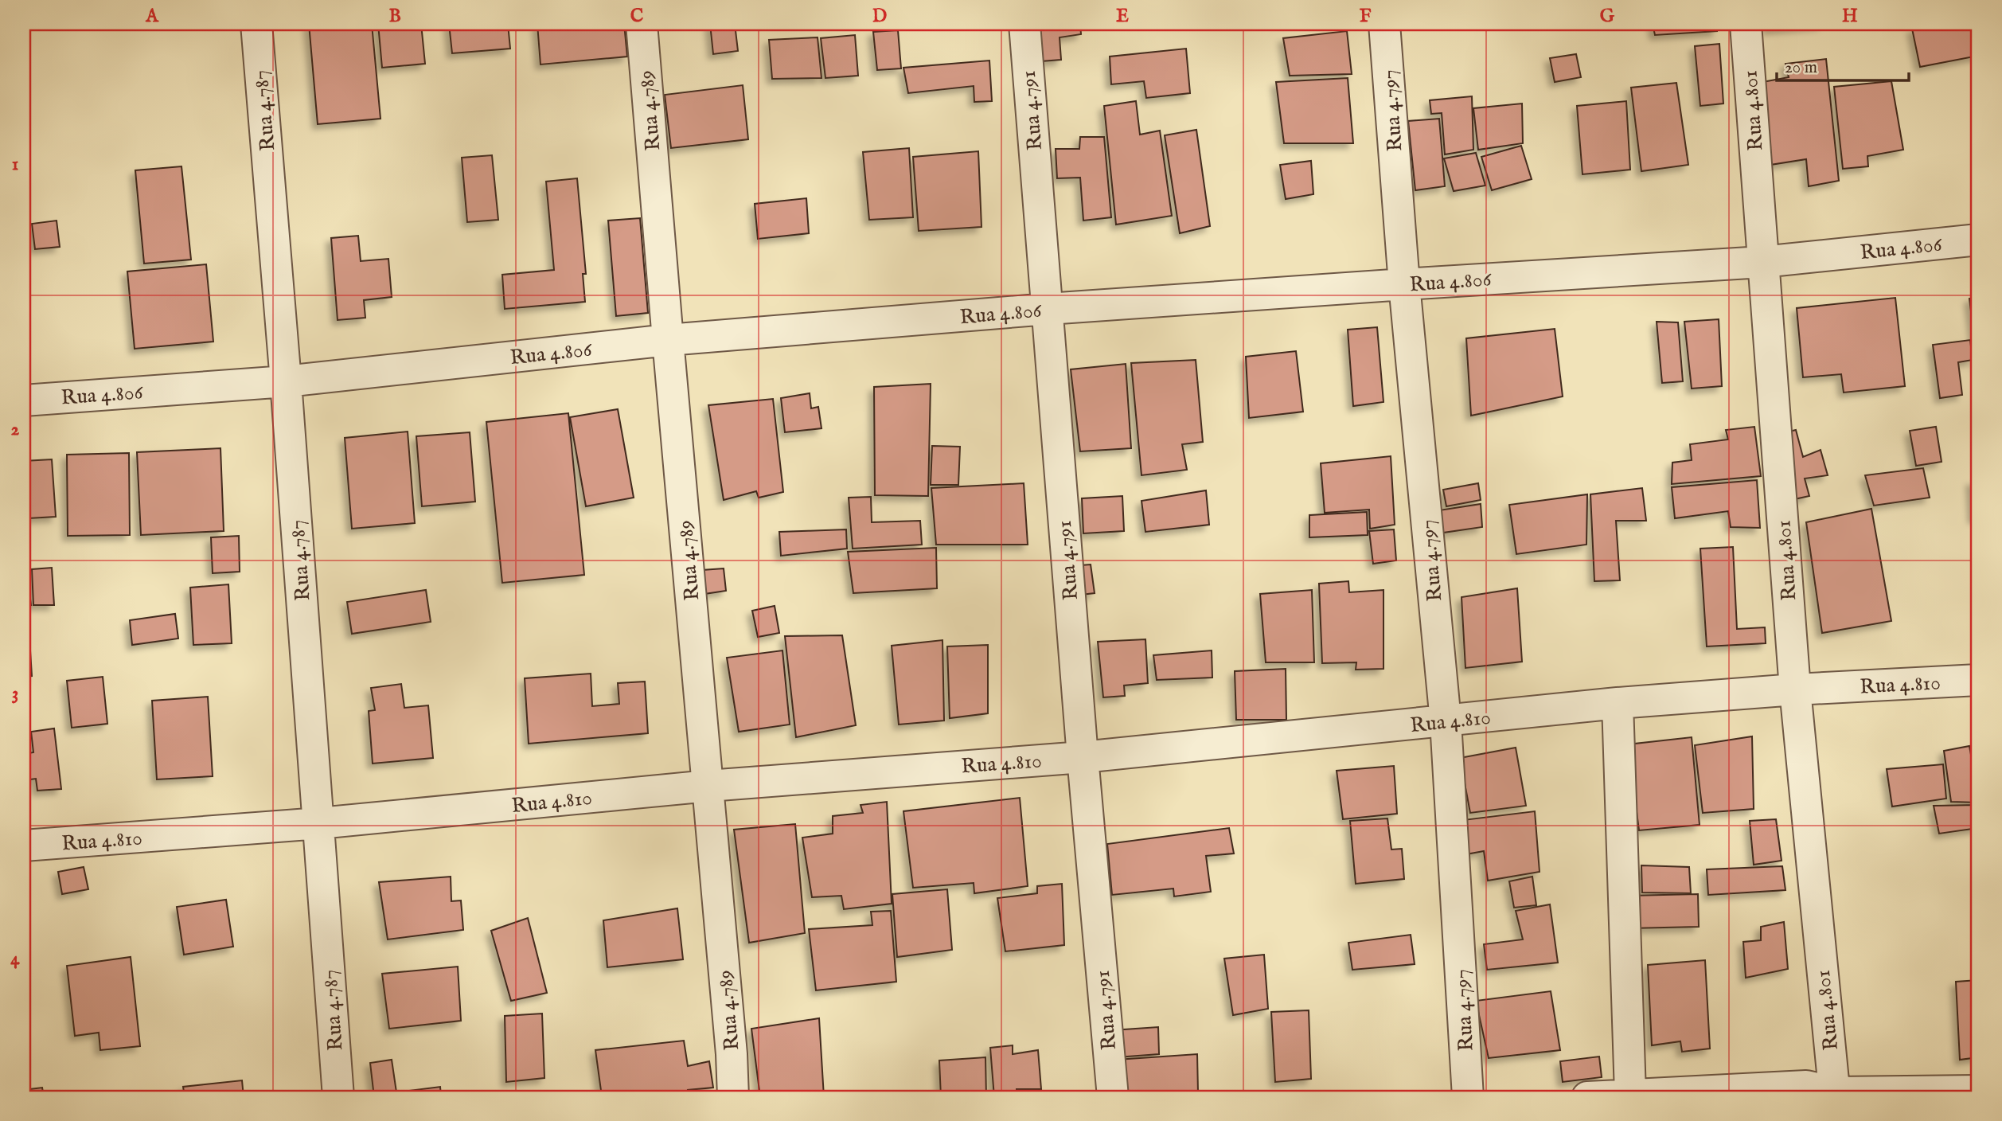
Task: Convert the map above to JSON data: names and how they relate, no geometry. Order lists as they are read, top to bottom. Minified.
{"streets":{"street":["Rua 4.787","Rua 4.789","Rua 4.791","Rua 4.797","Rua 4.801","Rua 4.806","Rua 4.810"]},"crossings":[["Rua 4.787","Rua 4.806"],["Rua 4.787","Rua 4.810"],["Rua 4.789","Rua 4.806"],["Rua 4.789","Rua 4.810"],["Rua 4.791","Rua 4.806"],["Rua 4.791","Rua 4.810"],["Rua 4.797","Rua 4.806"],["Rua 4.797","Rua 4.810"],["Rua 4.801","Rua 4.806"],["Rua 4.801","Rua 4.810"]],"scale_bar":"20 m","grid":{"columns":["A","B","C","D","E","F","G","H"],"rows":["1","2","3","4"]}}
